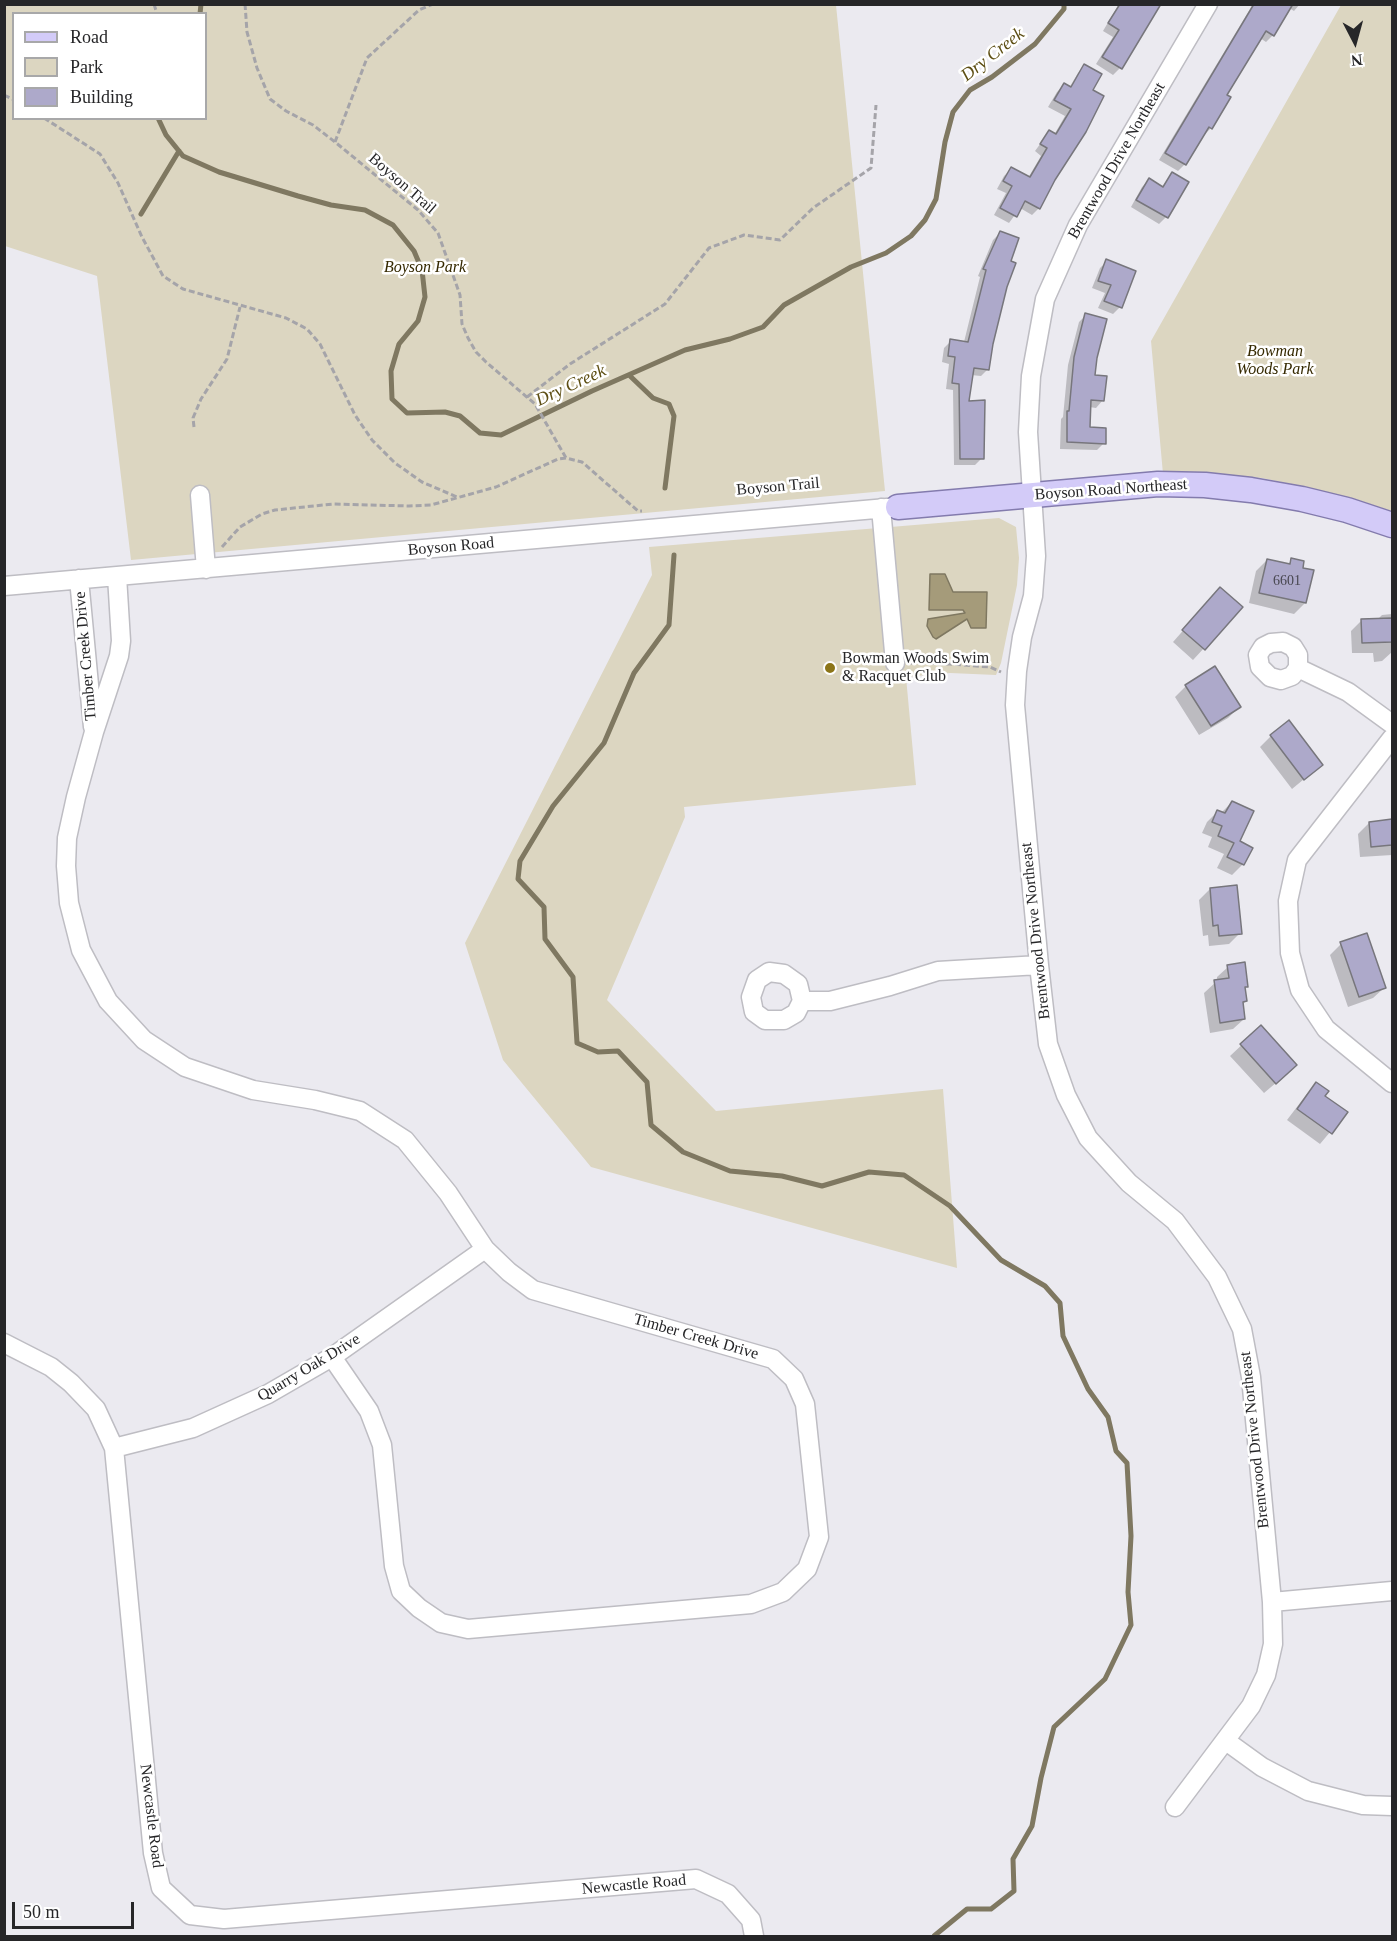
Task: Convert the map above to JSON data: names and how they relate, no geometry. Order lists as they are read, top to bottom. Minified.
{"streets":{"main road":["Boyson Road Northeast"],"street":["Brentwood Drive Northeast","Boyson Road","Timber Creek Drive","Quarry Oak Drive","Newcastle Road"],"path":["Boyson Trail"]},"crossings":[["Brentwood Drive Northeast","Boyson Road Northeast"],["Boyson Road Northeast","Boyson Road"],["Boyson Road","Timber Creek Drive"],["Timber Creek Drive","Quarry Oak Drive"],["Quarry Oak Drive","Newcastle Road"]],"water":["Dry Creek"],"parks":["Boyson Park","Bowman Woods Park"],"places":["Bowman Woods Swim & Racquet Club"],"house_numbers":["6601"],"legend":["Road","Park","Building"],"scale_bar":"50 m","north":"bottom"}
